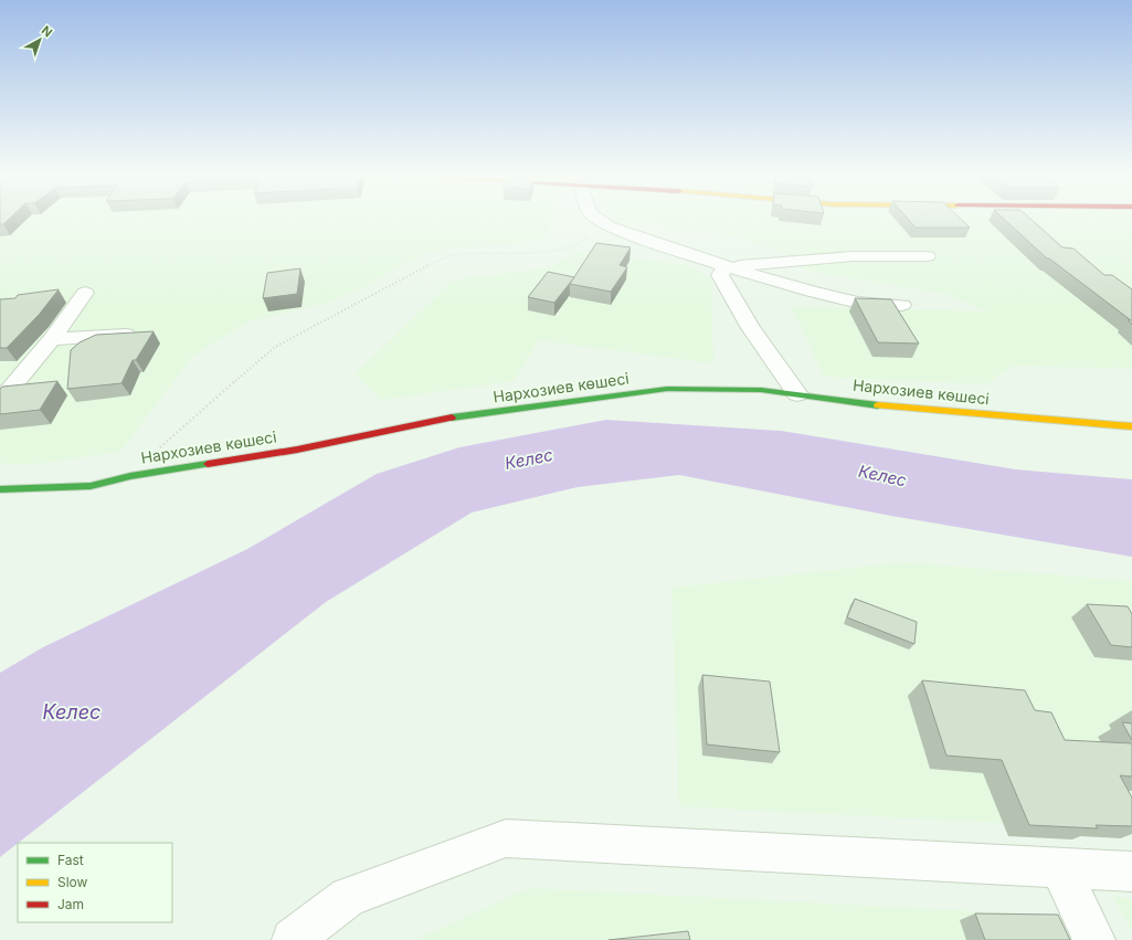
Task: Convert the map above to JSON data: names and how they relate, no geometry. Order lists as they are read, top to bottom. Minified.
{"streets":{"street":["Нархозиев көшесі"]},"water":["Келес"],"legend":["Fast","Slow","Jam"],"north":"top right"}
